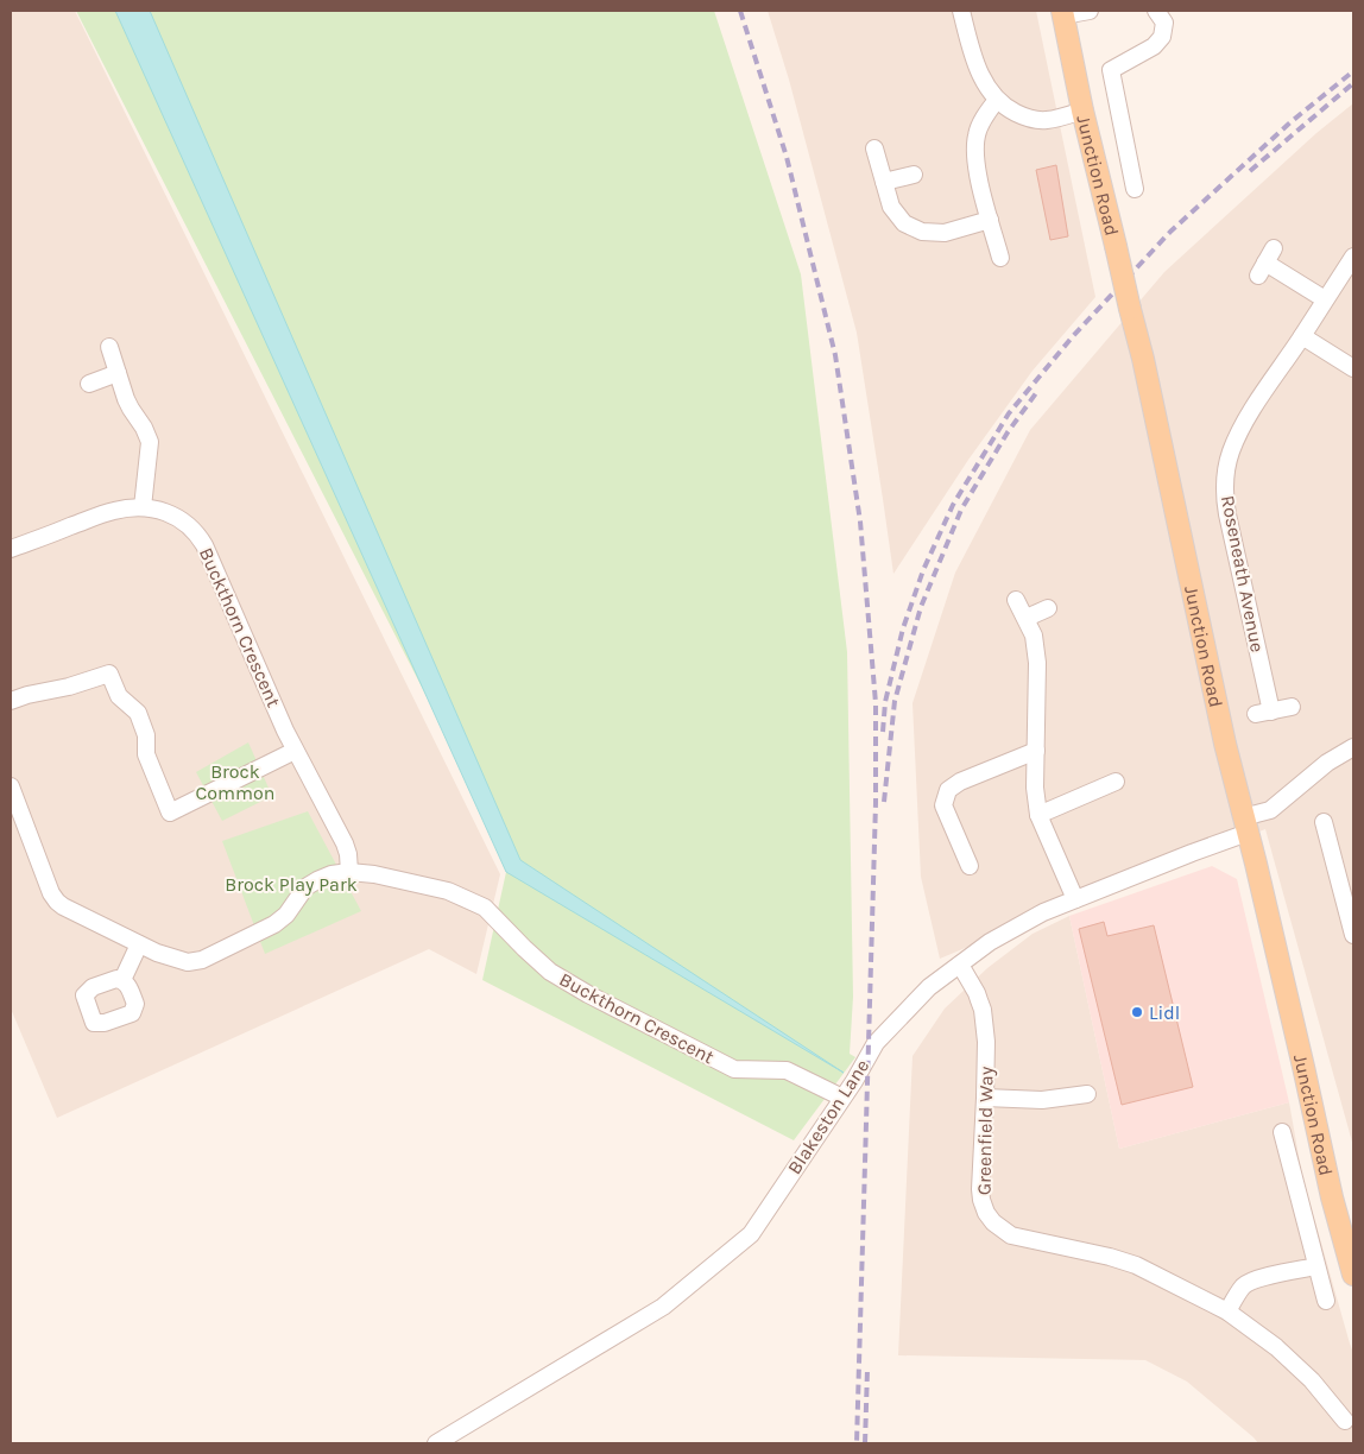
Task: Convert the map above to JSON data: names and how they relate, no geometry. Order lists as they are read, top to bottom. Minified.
{"streets":{"main road":["Junction Road"],"street":["Roseneath Avenue","Buckthorn Crescent","Blakeston Lane","Greenfield Way"]},"crossings":[["Junction Road","Blakeston Lane"],["Buckthorn Crescent","Blakeston Lane"],["Blakeston Lane","Greenfield Way"]],"parks":["Brock Common","Brock Play Park"],"places":["Lidl"]}
